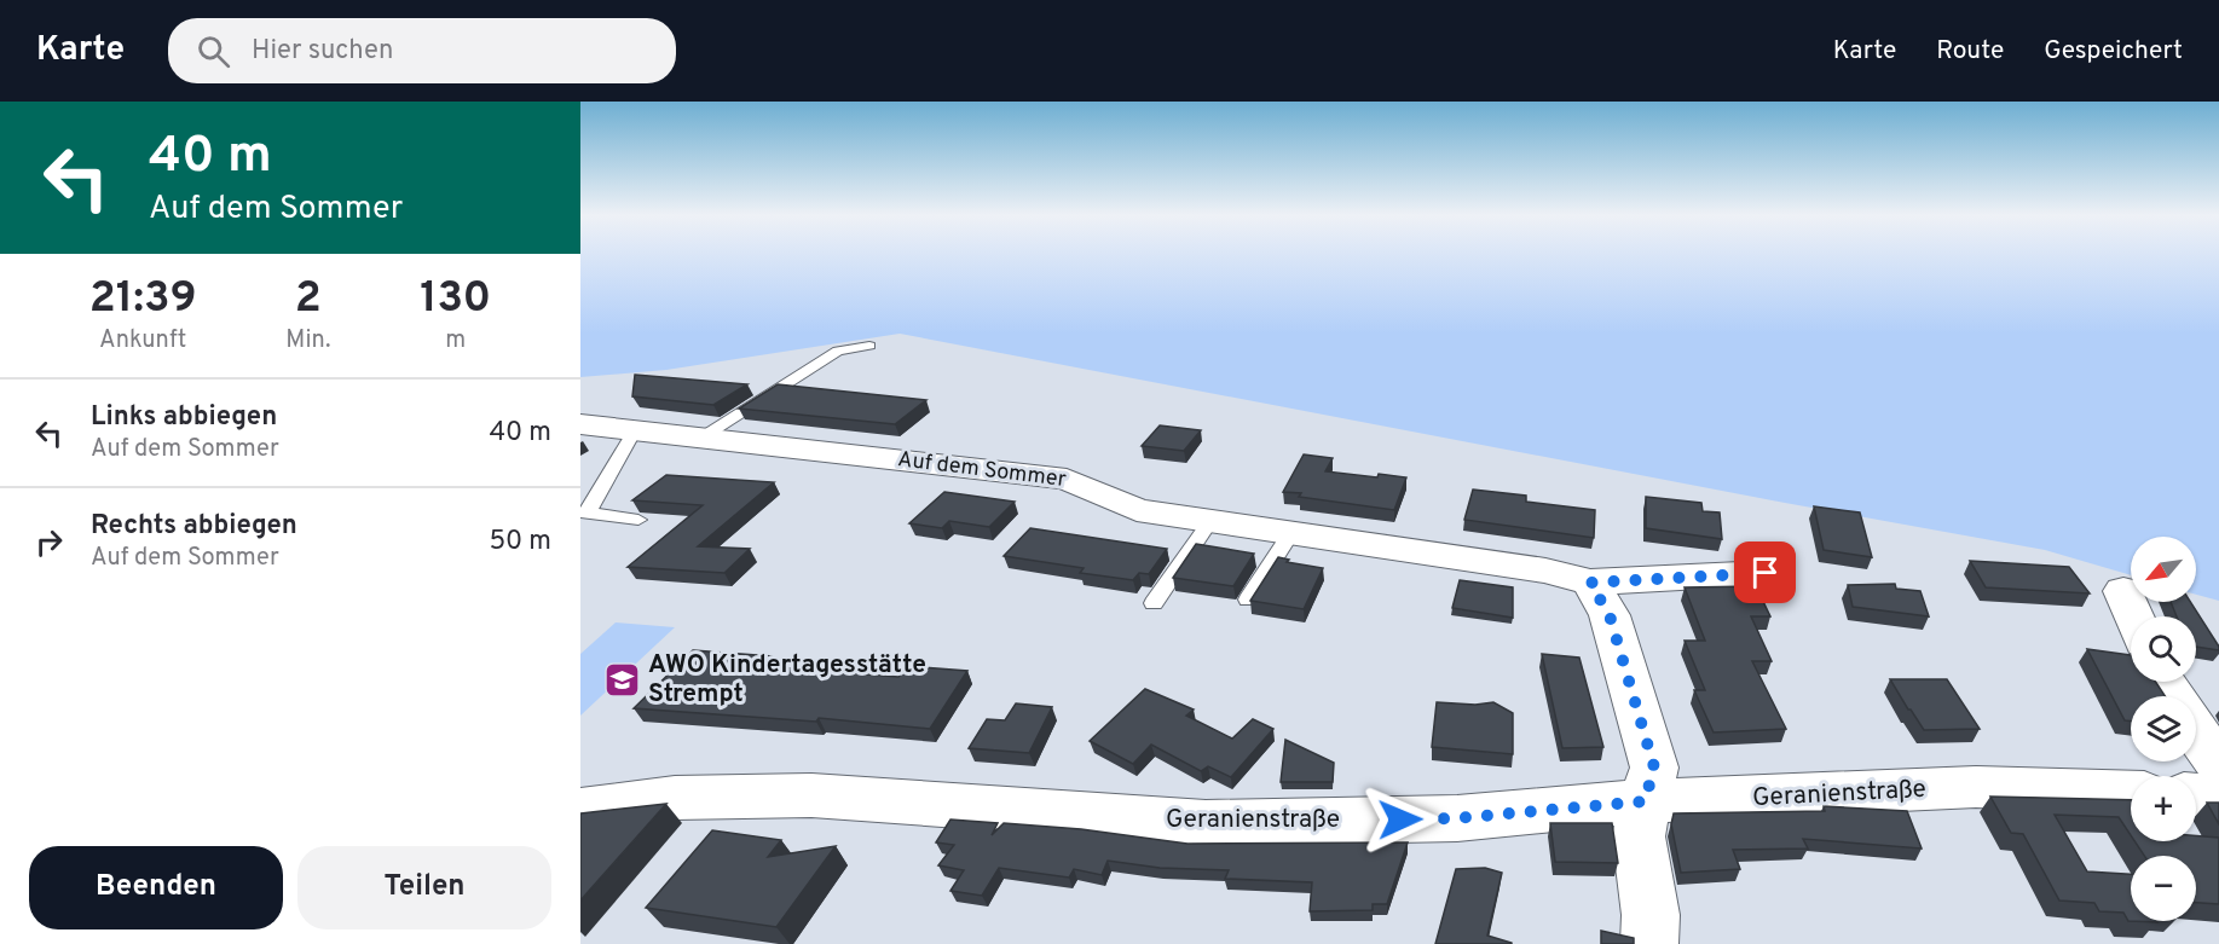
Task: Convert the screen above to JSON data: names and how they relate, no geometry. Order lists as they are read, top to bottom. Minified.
{"streets":{"street":["Auf dem Sommer","Geranienstraße"]},"places":{"school or university":["AWO Kindertagesstätte Strempt"]},"north":"bottom left","page":{"header":"Karte","search":"Hier suchen","nav":["Karte","Route","Gespeichert"],"turn":["40 m","Auf dem Sommer"],"eta":["21:39","Ankunft","2","Min.","130","m"],"list":[{"name":"Links abbiegen","note":"Auf dem Sommer","value":"40 m"},{"name":"Rechts abbiegen","note":"Auf dem Sommer","value":"50 m"}],"map_buttons":["+","−"],"buttons":["Beenden","Teilen"]}}
